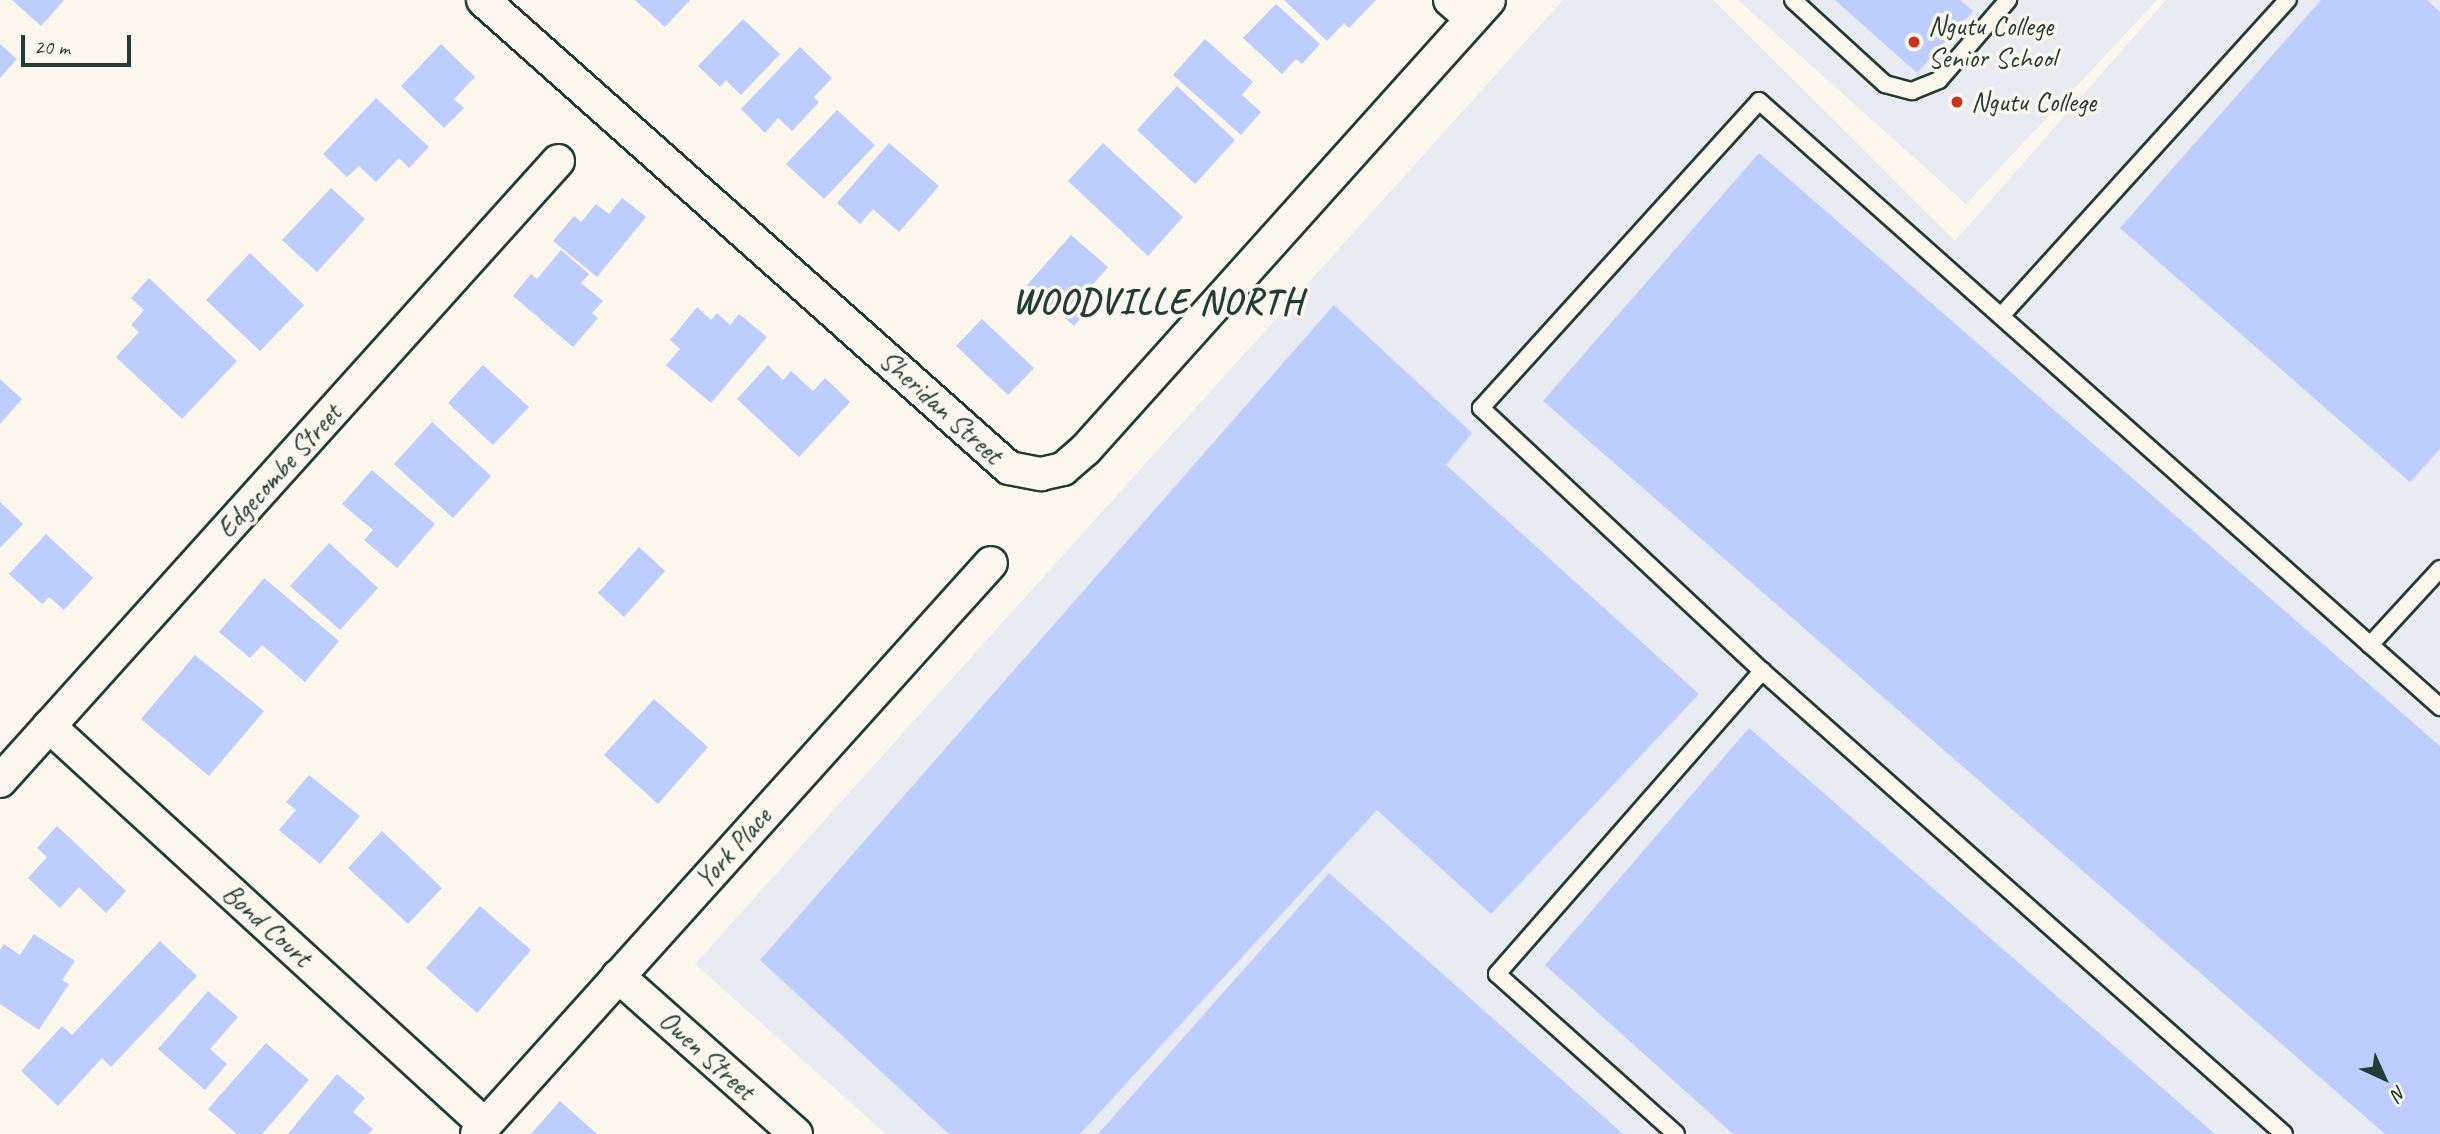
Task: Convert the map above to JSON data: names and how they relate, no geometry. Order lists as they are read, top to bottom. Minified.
{"streets":{"street":["Sheridan Street","Edgecombe Street","York Place","Bond Court","Owen Street"]},"crossings":[["Edgecombe Street","Bond Court"],["York Place","Bond Court"],["York Place","Owen Street"]],"districts":["WOODVILLE NORTH"],"places":["Ngutu College Senior School","Ngutu College"],"scale_bar":"20 m","north":"bottom right"}
